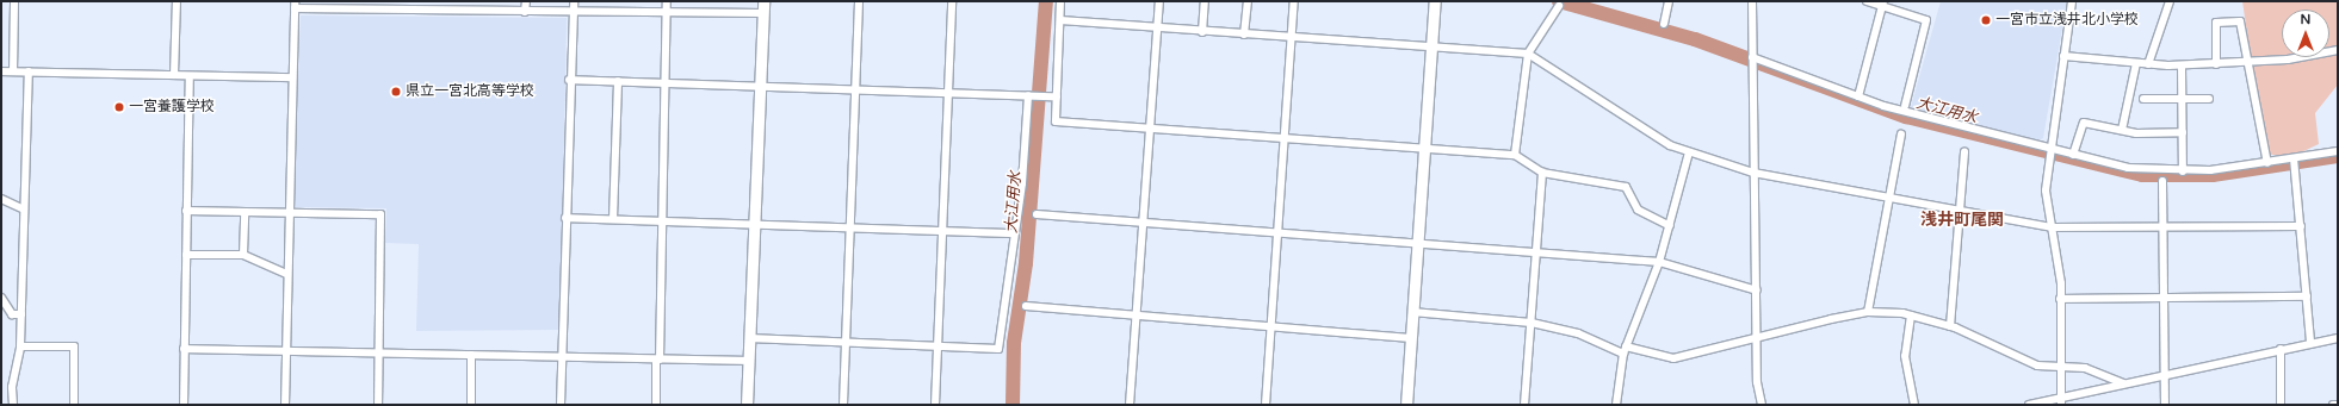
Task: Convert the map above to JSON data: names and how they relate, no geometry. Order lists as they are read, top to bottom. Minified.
{"districts":["浅井町尾関"],"water":["大江用水"],"places":["一宮市立浅井北小学校","県立一宮北高等学校","一宮養護学校"],"north":"top"}
